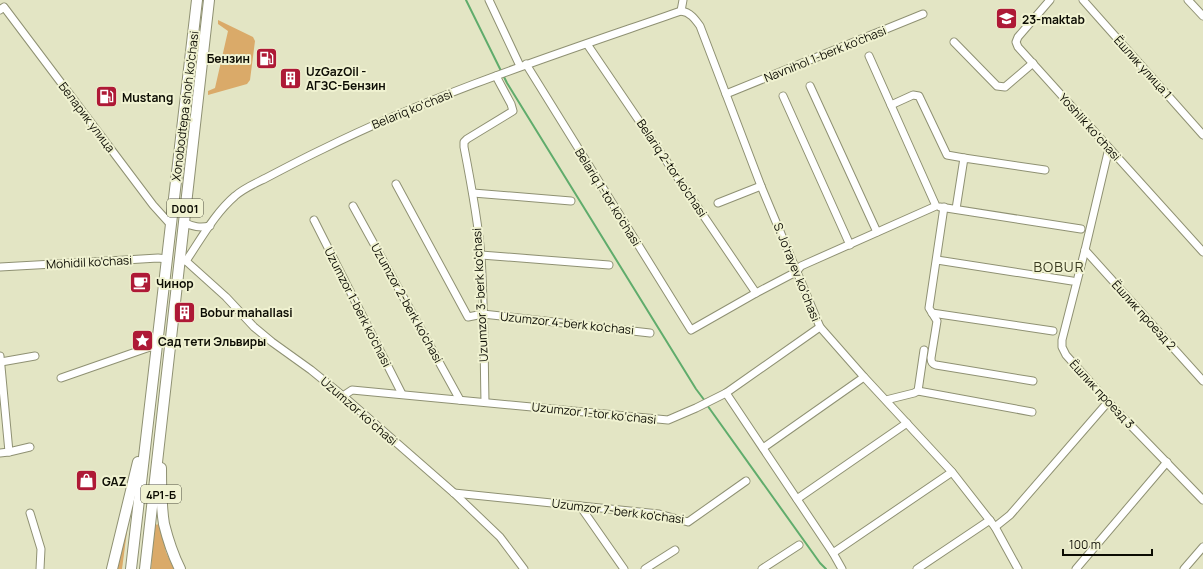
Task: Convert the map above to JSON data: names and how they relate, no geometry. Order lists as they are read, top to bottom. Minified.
{"streets":{"highway":["Xonobodtepa shoh ko'chasi","D001","Mohidil ko'chasi","4Р1-Б"],"street":["Navnihol 1-berk ko'chasi","Ёшлик улица 1","Belariq koʻchasi","Беларик улица","Yoshlik koʻchasi","Belariq 2-tor ko'chasi","Belariq 1-tor ko'chasi","S. Joʻrayev koʻchasi","Uzumzor 3-berk ko'chasi","Uzumzor 2-berk ko'chasi","Uzumzor 1-berk ko'chasi","Ёшлик проезд 2","Uzumzor 4-berk ko'chasi","Ёшлик проезд 3","Uzumzor koʻchasi","Uzumzor 1-tor ko‘chasi","Uzumzor 7-berk ko'chasi"]},"crossings":[["Navnihol 1-berk ko'chasi","S. Joʻrayev koʻchasi"],["Xonobodtepa shoh ko'chasi","Belariq koʻchasi"],["Xonobodtepa shoh ko'chasi","Беларик улица"],["Xonobodtepa shoh ko'chasi","Mohidil ko'chasi"],["Xonobodtepa shoh ko'chasi","Uzumzor koʻchasi"],["Xonobodtepa shoh ko'chasi","4Р1-Б"],["Belariq koʻchasi","Belariq 2-tor ko'chasi"],["Belariq koʻchasi","Belariq 1-tor ko'chasi"],["Belariq koʻchasi","Mohidil ko'chasi"],["Belariq koʻchasi","S. Joʻrayev koʻchasi"],["Belariq koʻchasi","Uzumzor 3-berk ko'chasi"],["Belariq koʻchasi","Uzumzor koʻchasi"],["Yoshlik koʻchasi","Ёшлик проезд 3"],["Belariq 2-tor ko'chasi","Belariq 1-tor ko'chasi"],["Mohidil ko'chasi","Uzumzor koʻchasi"],["S. Joʻrayev koʻchasi","Uzumzor 1-tor ko‘chasi"],["Uzumzor 3-berk ko'chasi","Uzumzor 4-berk ko'chasi"],["Uzumzor 3-berk ko'chasi","Uzumzor 1-tor ko‘chasi"],["Uzumzor 2-berk ko'chasi","Uzumzor 1-tor ko‘chasi"],["Uzumzor 1-berk ko'chasi","Uzumzor 1-tor ko‘chasi"],["Ёшлик проезд 2","Ёшлик проезд 3"],["Uzumzor koʻchasi","Uzumzor 1-tor ko‘chasi"],["Uzumzor koʻchasi","Uzumzor 7-berk ko'chasi"]],"districts":["BOBUR"],"places":{"school or university":["23-maktab"],"fuel station":["Бензин","Mustang"],"building":["UzGazOil - АГЗС-Бензин","Bobur mahallasi"],"cafe":["Чинор"],"place":["Сад тети Эльвиры"],"shop":["GAZ"]},"scale_bar":"100 m"}
